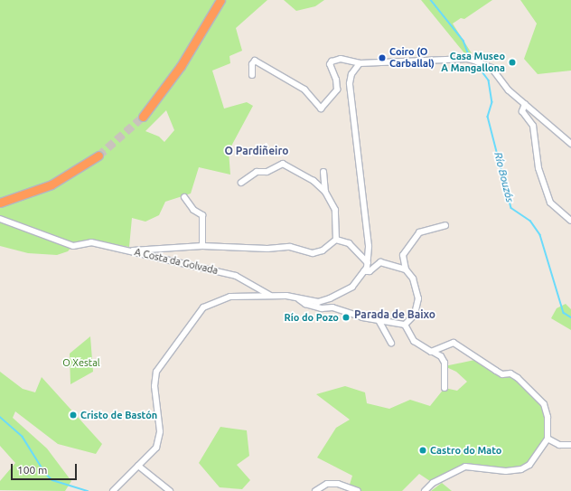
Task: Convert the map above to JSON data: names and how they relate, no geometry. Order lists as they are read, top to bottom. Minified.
{"streets":{"street":["A Costa da Golvada"]},"districts":["O Pardiñeiro","Parada de Baixo"],"water":["Río Bouzós"],"parks":["O Xestal"],"places":["Coiro (O Carballal)","Casa Museo A Mangallona","Río do Pozo","Cristo de Bastón","Castro do Mato"],"scale_bar":"100 m"}
